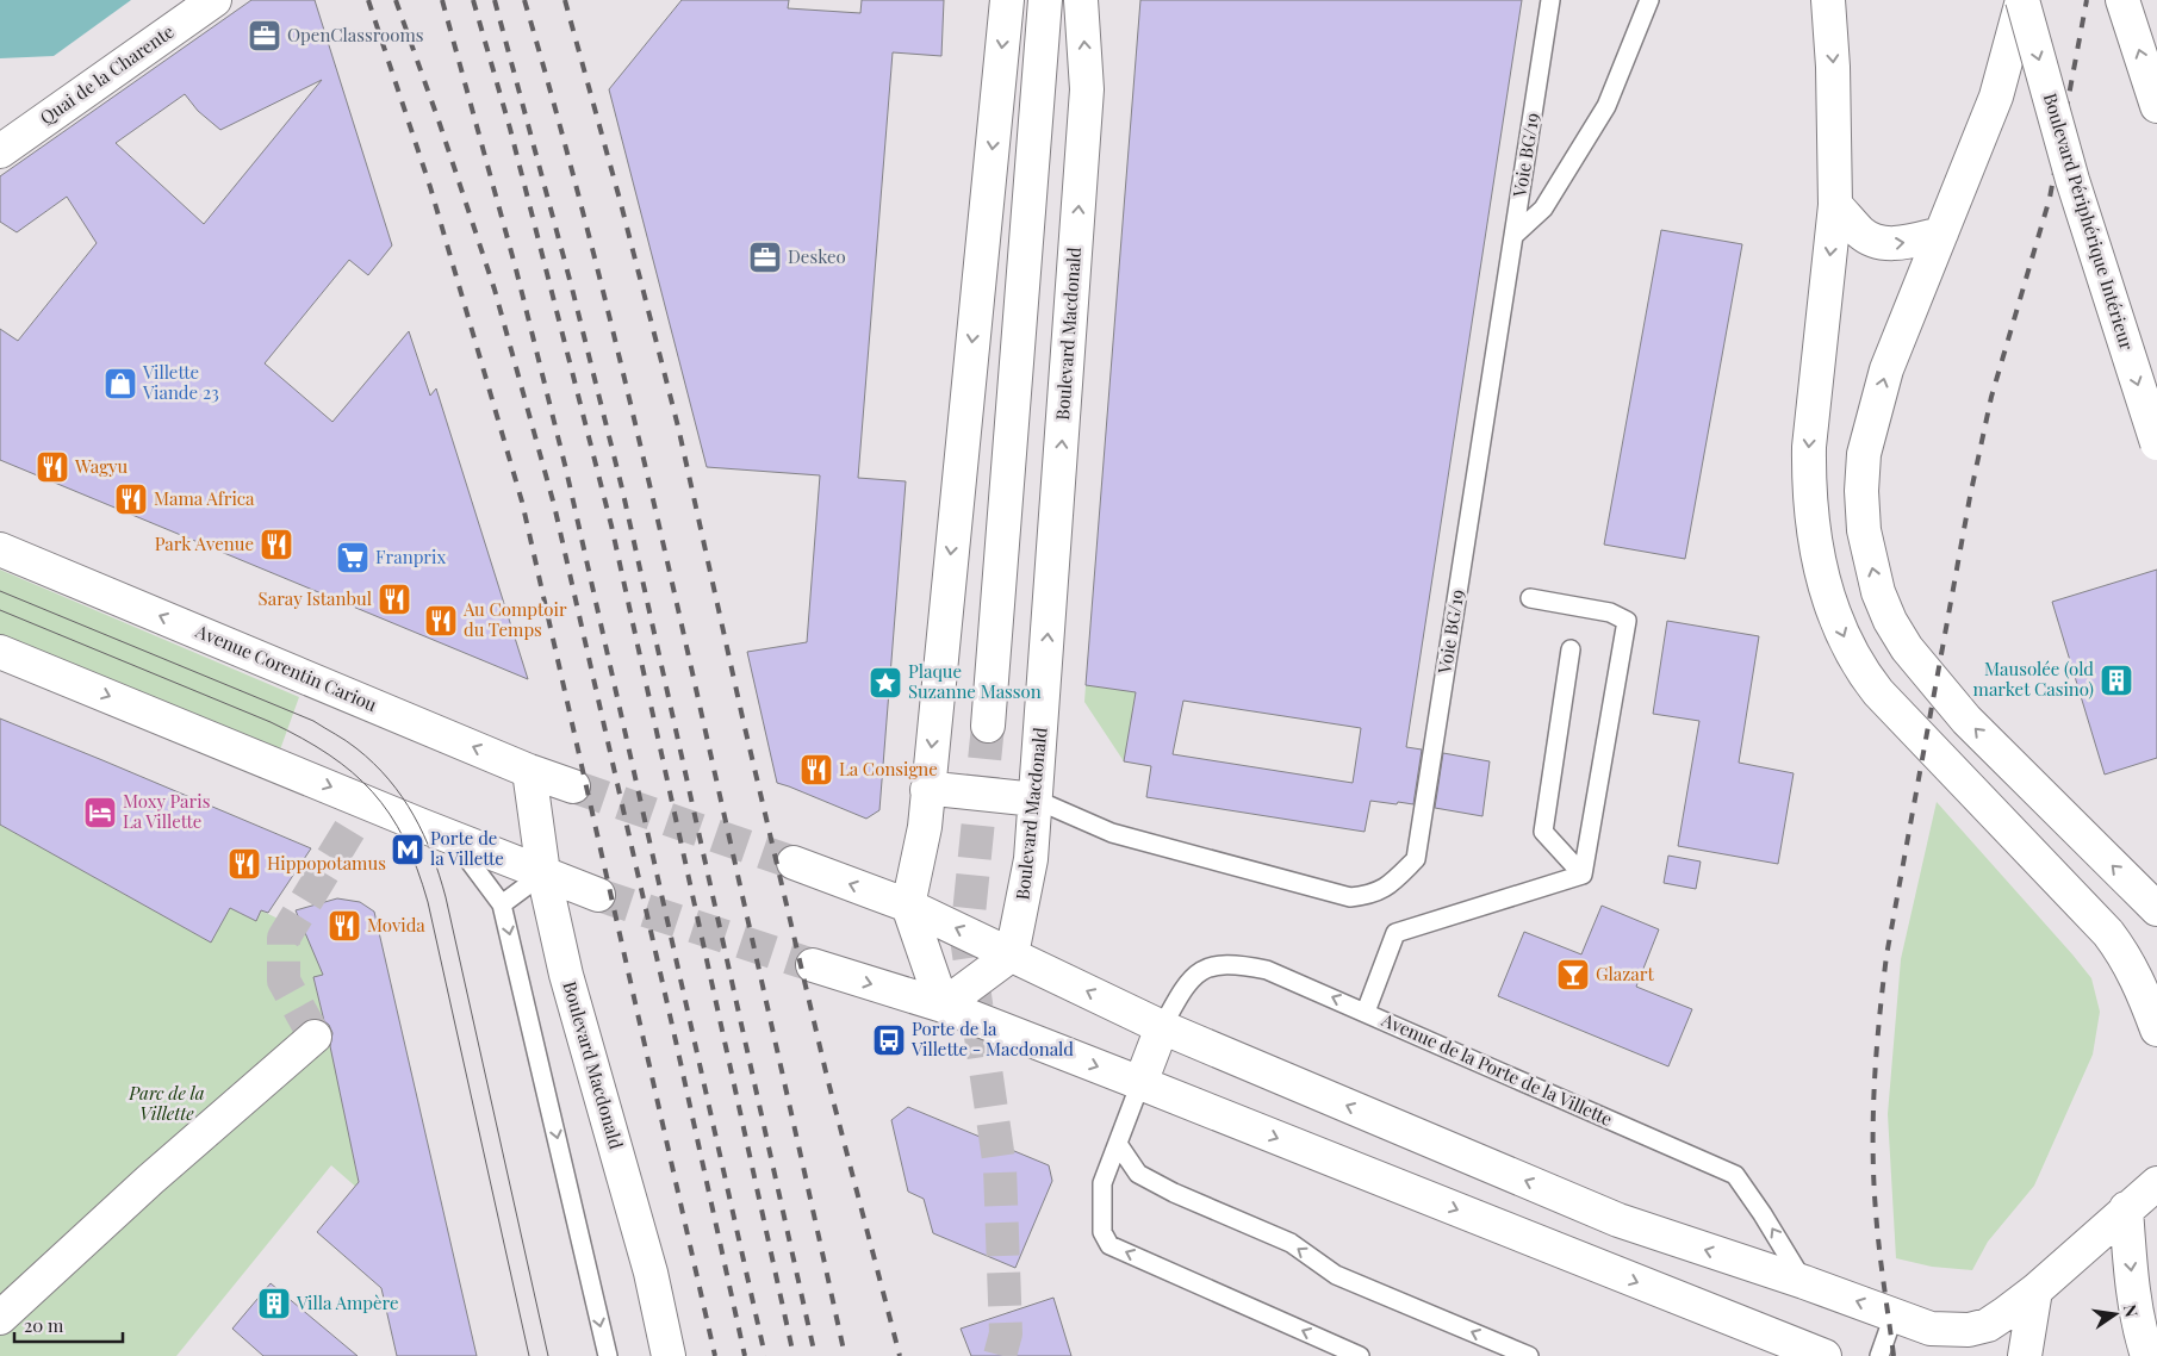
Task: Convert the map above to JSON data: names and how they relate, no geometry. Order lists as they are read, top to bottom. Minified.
{"streets":{"main road":["Quai de la Charente","Boulevard Périphérique Intérieur","Boulevard Macdonald","Avenue Corentin Cariou"],"lane":["Voie BG/19","Avenue de la Porte de la Villette"]},"crossings":[["Voie BG/19","Boulevard Macdonald"],["Boulevard Macdonald","Avenue Corentin Cariou"]],"one_way":["Avenue de la Porte de la Villette"],"parks":["Parc de la Villette"],"places":{"office":["OpenClassrooms","Deskeo"],"shop":["Villette Viande 23"],"restaurant":["Wagyu","Mama Africa","Park Avenue","Saray Istanbul","Au Comptoir du Temps","La Consigne","Hippopotamus","Movida"],"supermarket":["Franprix"],"building":["Mausolée (old market Casino)","Villa Ampère"],"place":["Plaque Suzanne Masson"],"hotel":["Moxy Paris La Villette"],"metro station":["Porte de la Villette"],"bar":["Glazart"],"bus stop":["Porte de la Villette - Macdonald"]},"scale_bar":"20 m","north":"right"}
